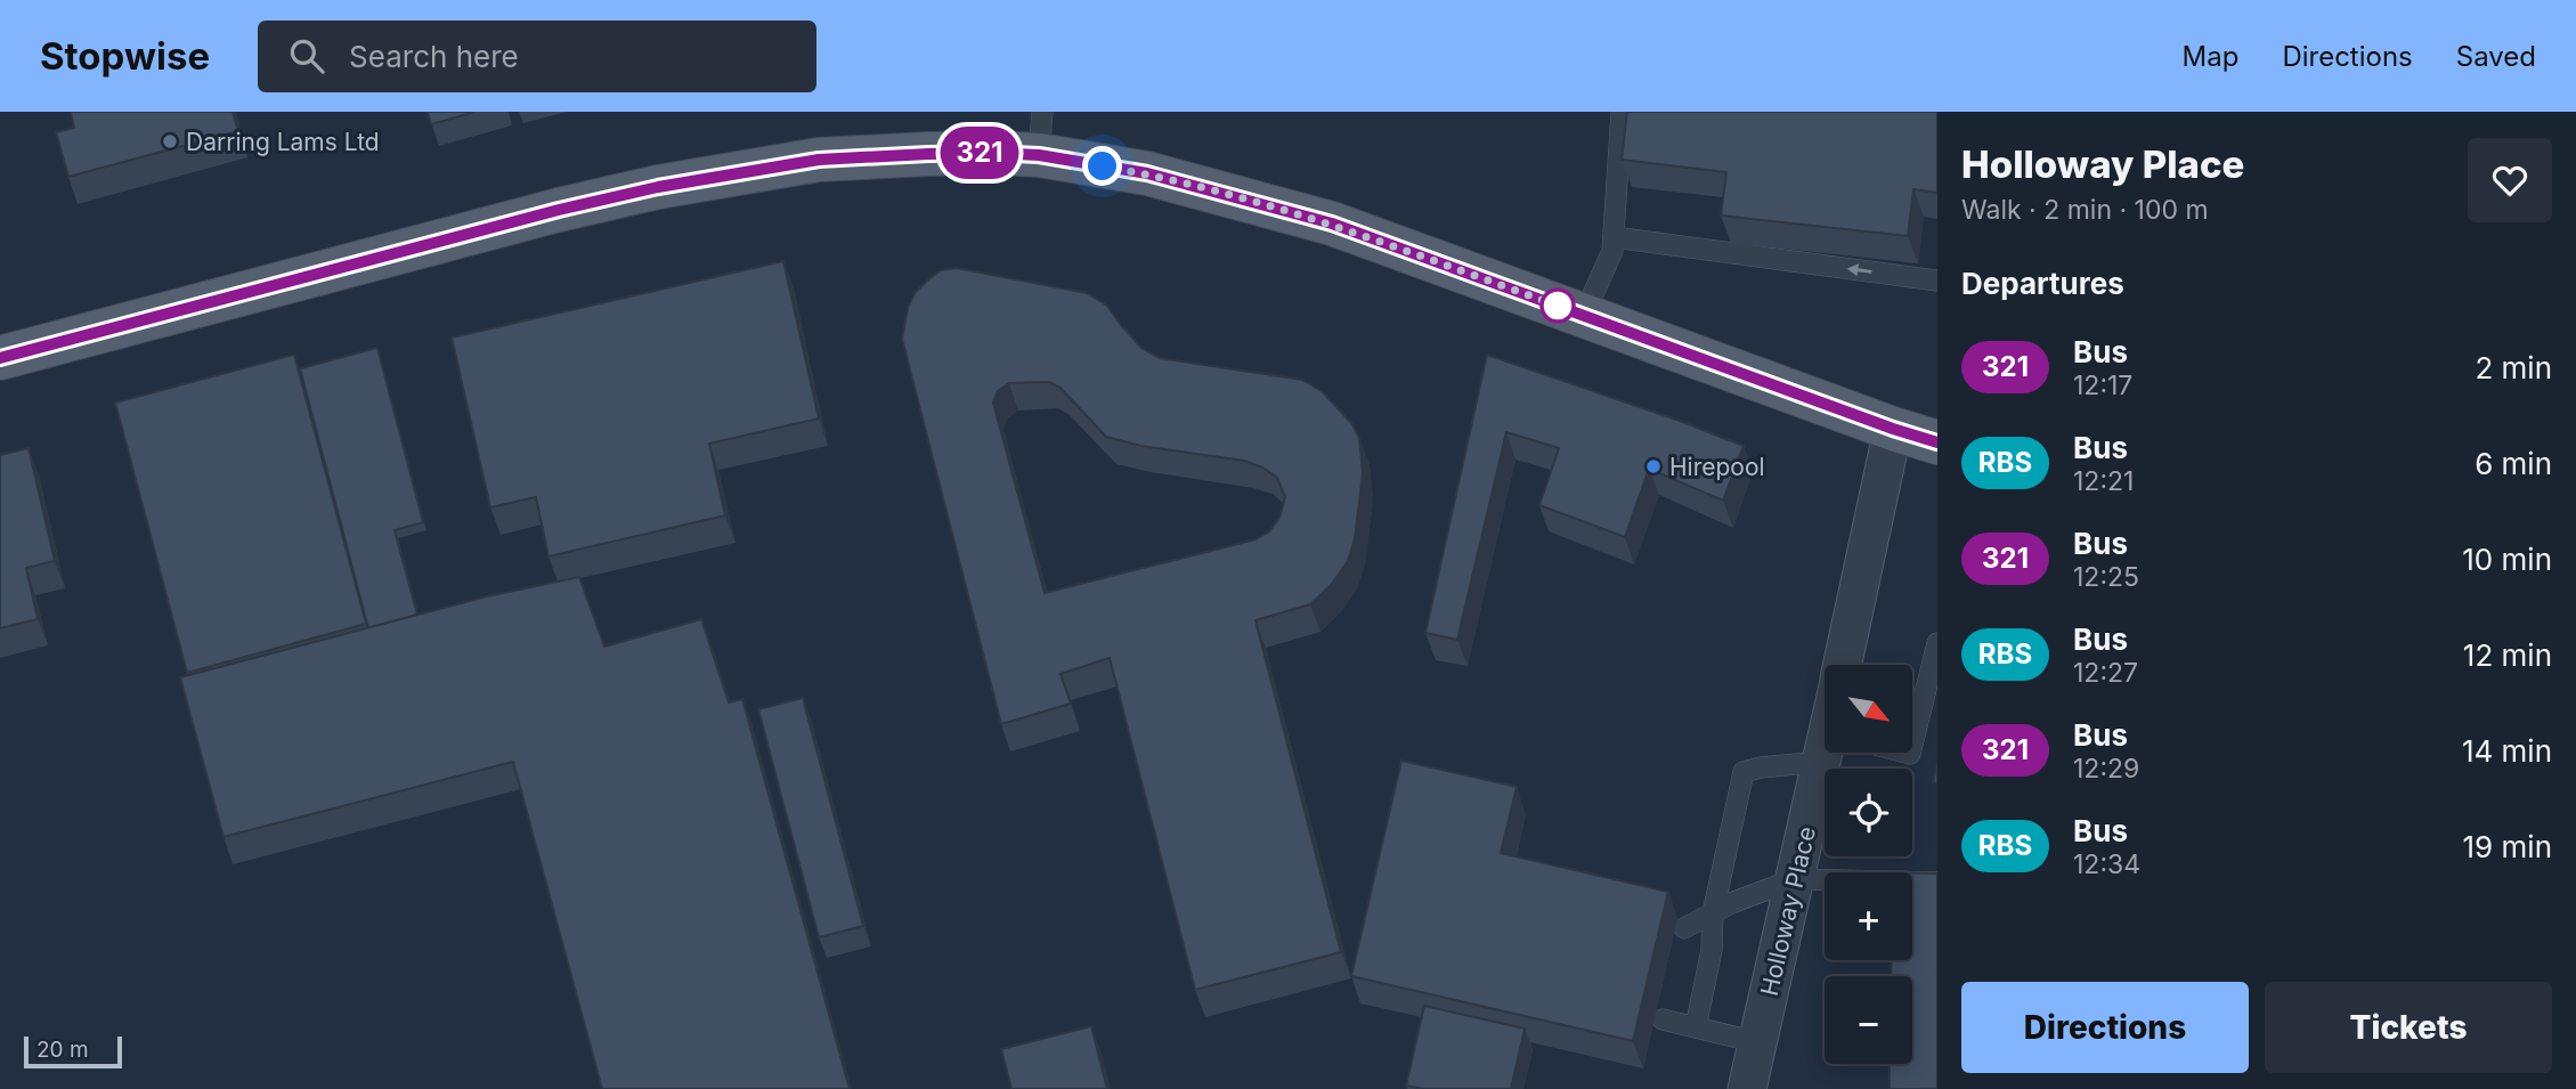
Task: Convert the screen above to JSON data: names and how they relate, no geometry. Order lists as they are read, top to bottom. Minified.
{"streets":{"street":["Holloway Place"]},"places":["Darring Lams Ltd","Hirepool"],"lines":["bus line 321"],"scale_bar":"20 m","north":"bottom right","page":{"header":"Stopwise","search":"Search here","nav":["Map","Directions","Saved"],"on_map":"321","heading":[["Holloway Place","Walk · 2 min · 100 m"],"Departures"],"list":[{"mark":"321","name":"Bus","note":"12:17","value":"2 min"},{"mark":"RBS","name":"Bus","note":"12:21","value":"6 min"},{"mark":"321","name":"Bus","note":"12:25","value":"10 min"},{"mark":"RBS","name":"Bus","note":"12:27","value":"12 min"},{"mark":"321","name":"Bus","note":"12:29","value":"14 min"},{"mark":"RBS","name":"Bus","note":"12:34","value":"19 min"}],"map_buttons":["+","−"],"buttons":["Directions","Tickets"],"scale":"20 m"}}
